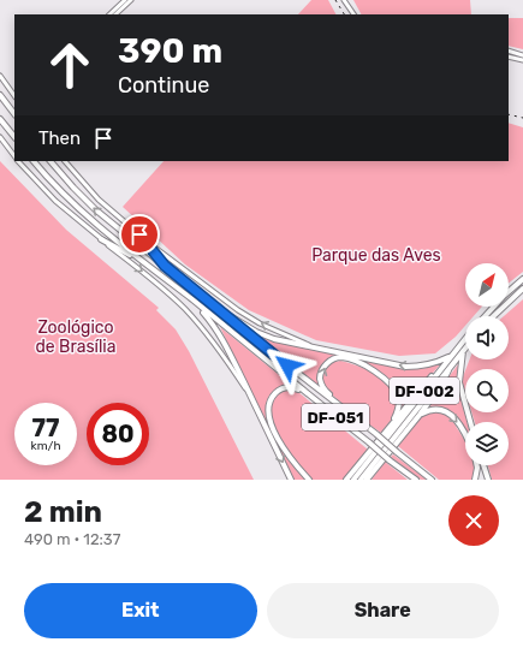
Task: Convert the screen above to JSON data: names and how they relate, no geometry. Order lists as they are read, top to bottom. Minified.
{"streets":{"highway":["DF-002","DF-051"]},"parks":["Parque das Aves","Zoológico de Brasília"],"north":"top right","page":{"turn":["390 m","Continue"],"then":"Then","speed":"77 km/h","limit":"80","heading":["2 min","490 m · 12:37"],"buttons":["Exit","Share"]}}
